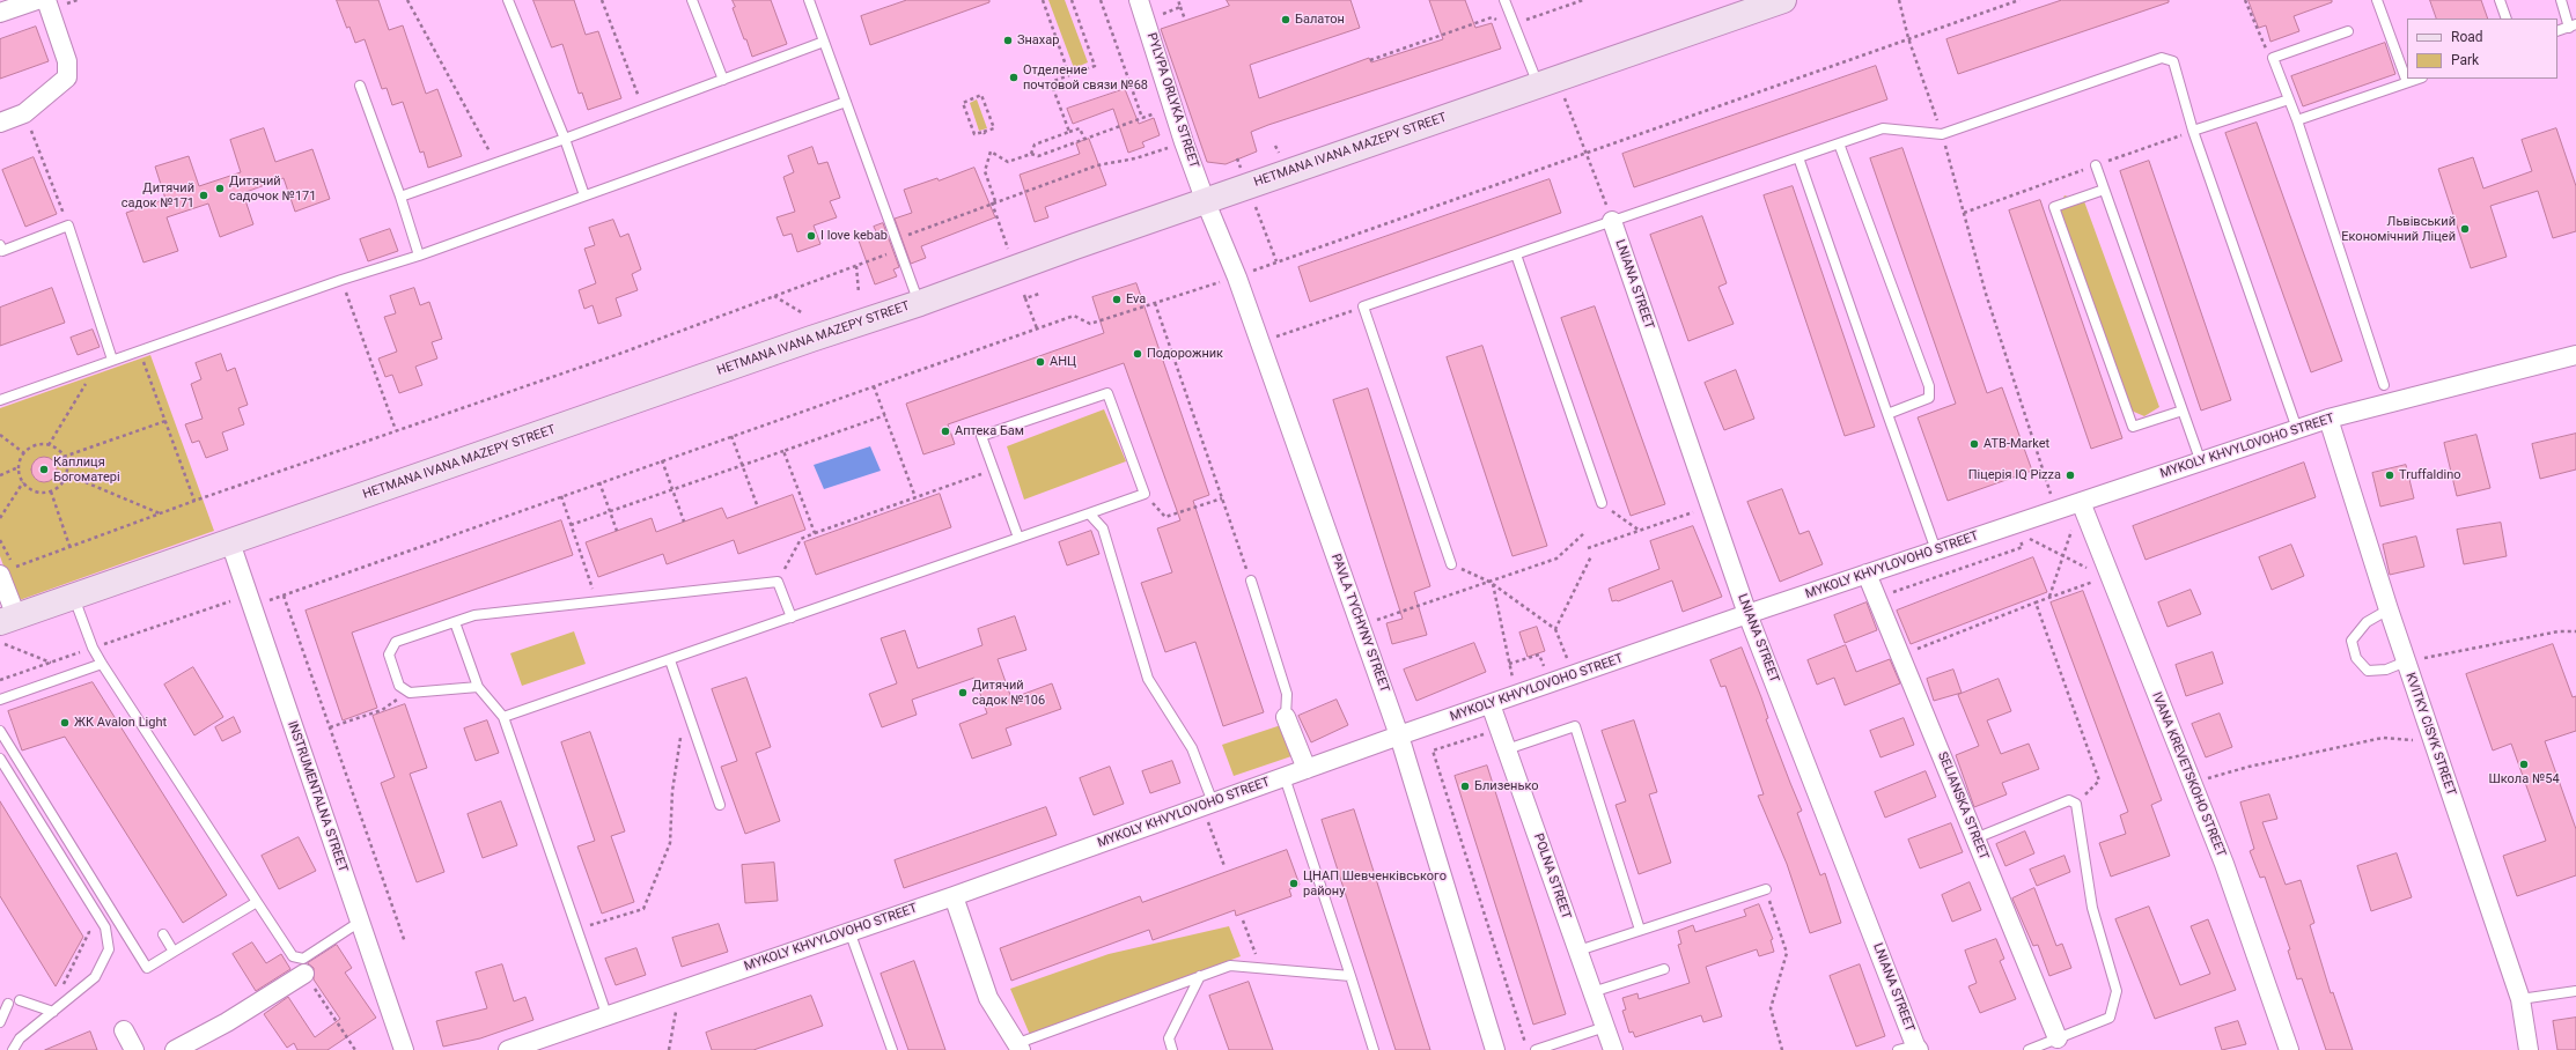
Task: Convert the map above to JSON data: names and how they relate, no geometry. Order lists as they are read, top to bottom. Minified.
{"streets":{"main road":["HETMANA IVANA MAZEPY STREET"],"street":["PYLYPA ORLYKA STREET","LNIANA STREET","MYKOLY KHVYLOVOHO STREET","PAVLA TYCHYNY STREET","KVITKY CISYK STREET","IVANA KREVETSKOHO STREET","INSTRUMENTALNA STREET","SELIANSKA STREET","POLNA STREET"]},"crossings":[["PYLYPA ORLYKA STREET","HETMANA IVANA MAZEPY STREET"],["PYLYPA ORLYKA STREET","PAVLA TYCHYNY STREET"],["HETMANA IVANA MAZEPY STREET","PAVLA TYCHYNY STREET"],["HETMANA IVANA MAZEPY STREET","INSTRUMENTALNA STREET"],["LNIANA STREET","MYKOLY KHVYLOVOHO STREET"],["MYKOLY KHVYLOVOHO STREET","PAVLA TYCHYNY STREET"],["MYKOLY KHVYLOVOHO STREET","KVITKY CISYK STREET"],["MYKOLY KHVYLOVOHO STREET","IVANA KREVETSKOHO STREET"],["MYKOLY KHVYLOVOHO STREET","SELIANSKA STREET"],["MYKOLY KHVYLOVOHO STREET","POLNA STREET"]],"places":["Балатон","Знахар","Отделение почтовой связи №68","Дитячий садочок №171","Дитячий садок №171","Львівський Економічний Ліцей","I love kebab","Eva","Подорожник","АНЦ","Аптека Бам","ATB-Market","Каплиця Богоматері","Піцерія IQ Pizza","Truffaldino","Дитячий садок №106","ЖК Avalon Light","Школа №54","Близенько","ЦНАП Шевченківського району"],"legend":["Road","Park"]}
